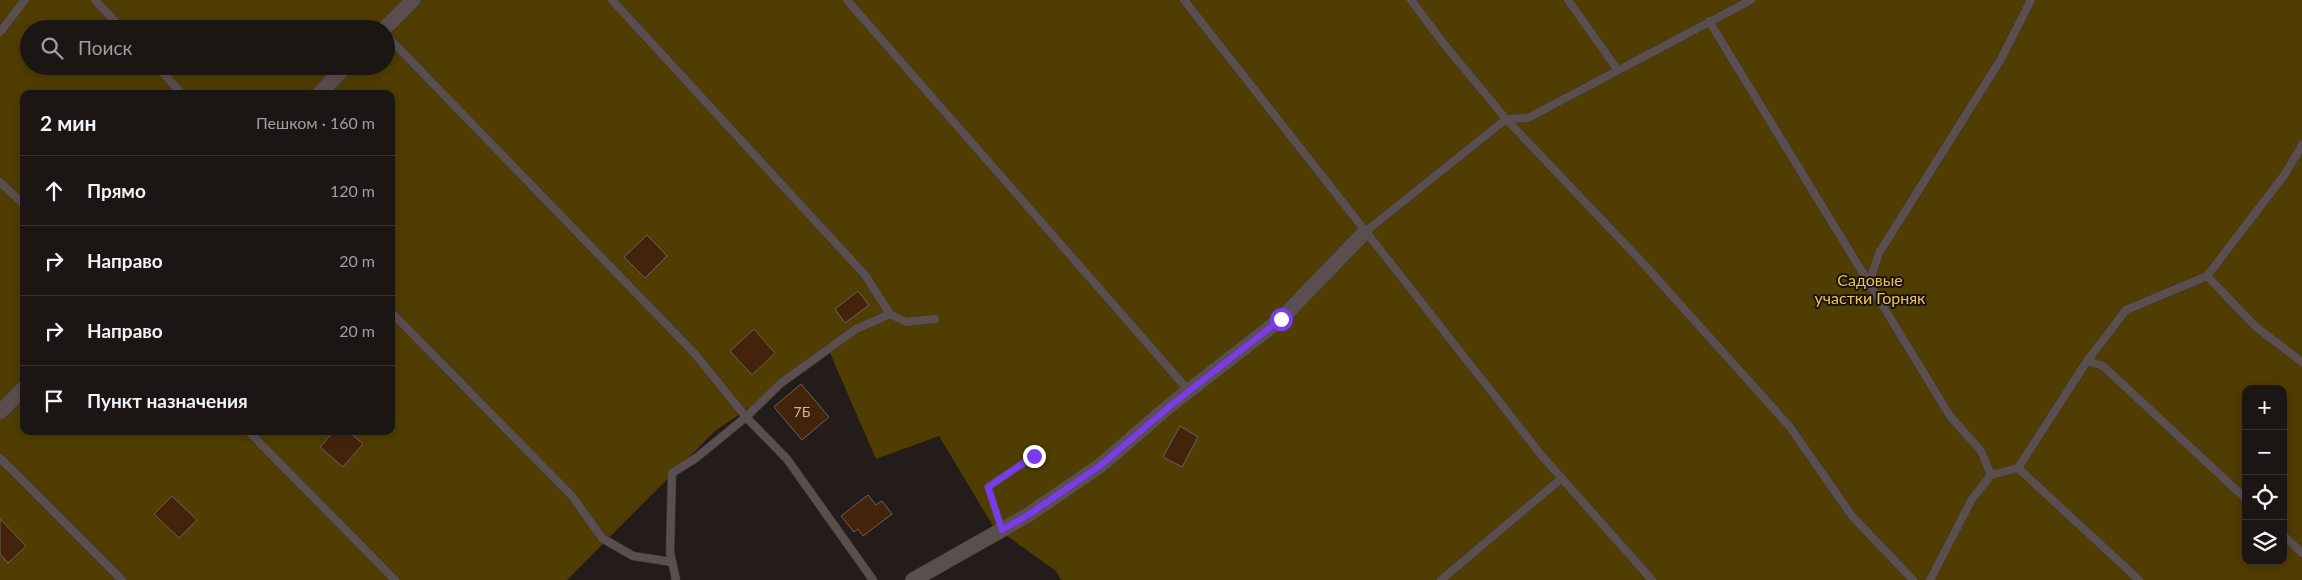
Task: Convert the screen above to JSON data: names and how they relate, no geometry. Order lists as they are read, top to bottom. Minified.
{"parks":["Садовые участки Горняк"],"house_numbers":["7Б"],"page":{"search":"Поиск","heading":["2 мин","Пешком · 160 m"],"list":[["Прямо","120 m"],["Направо","20 m"],["Направо","20 m"],"Пункт назначения"],"map_buttons":["+","−"]}}
